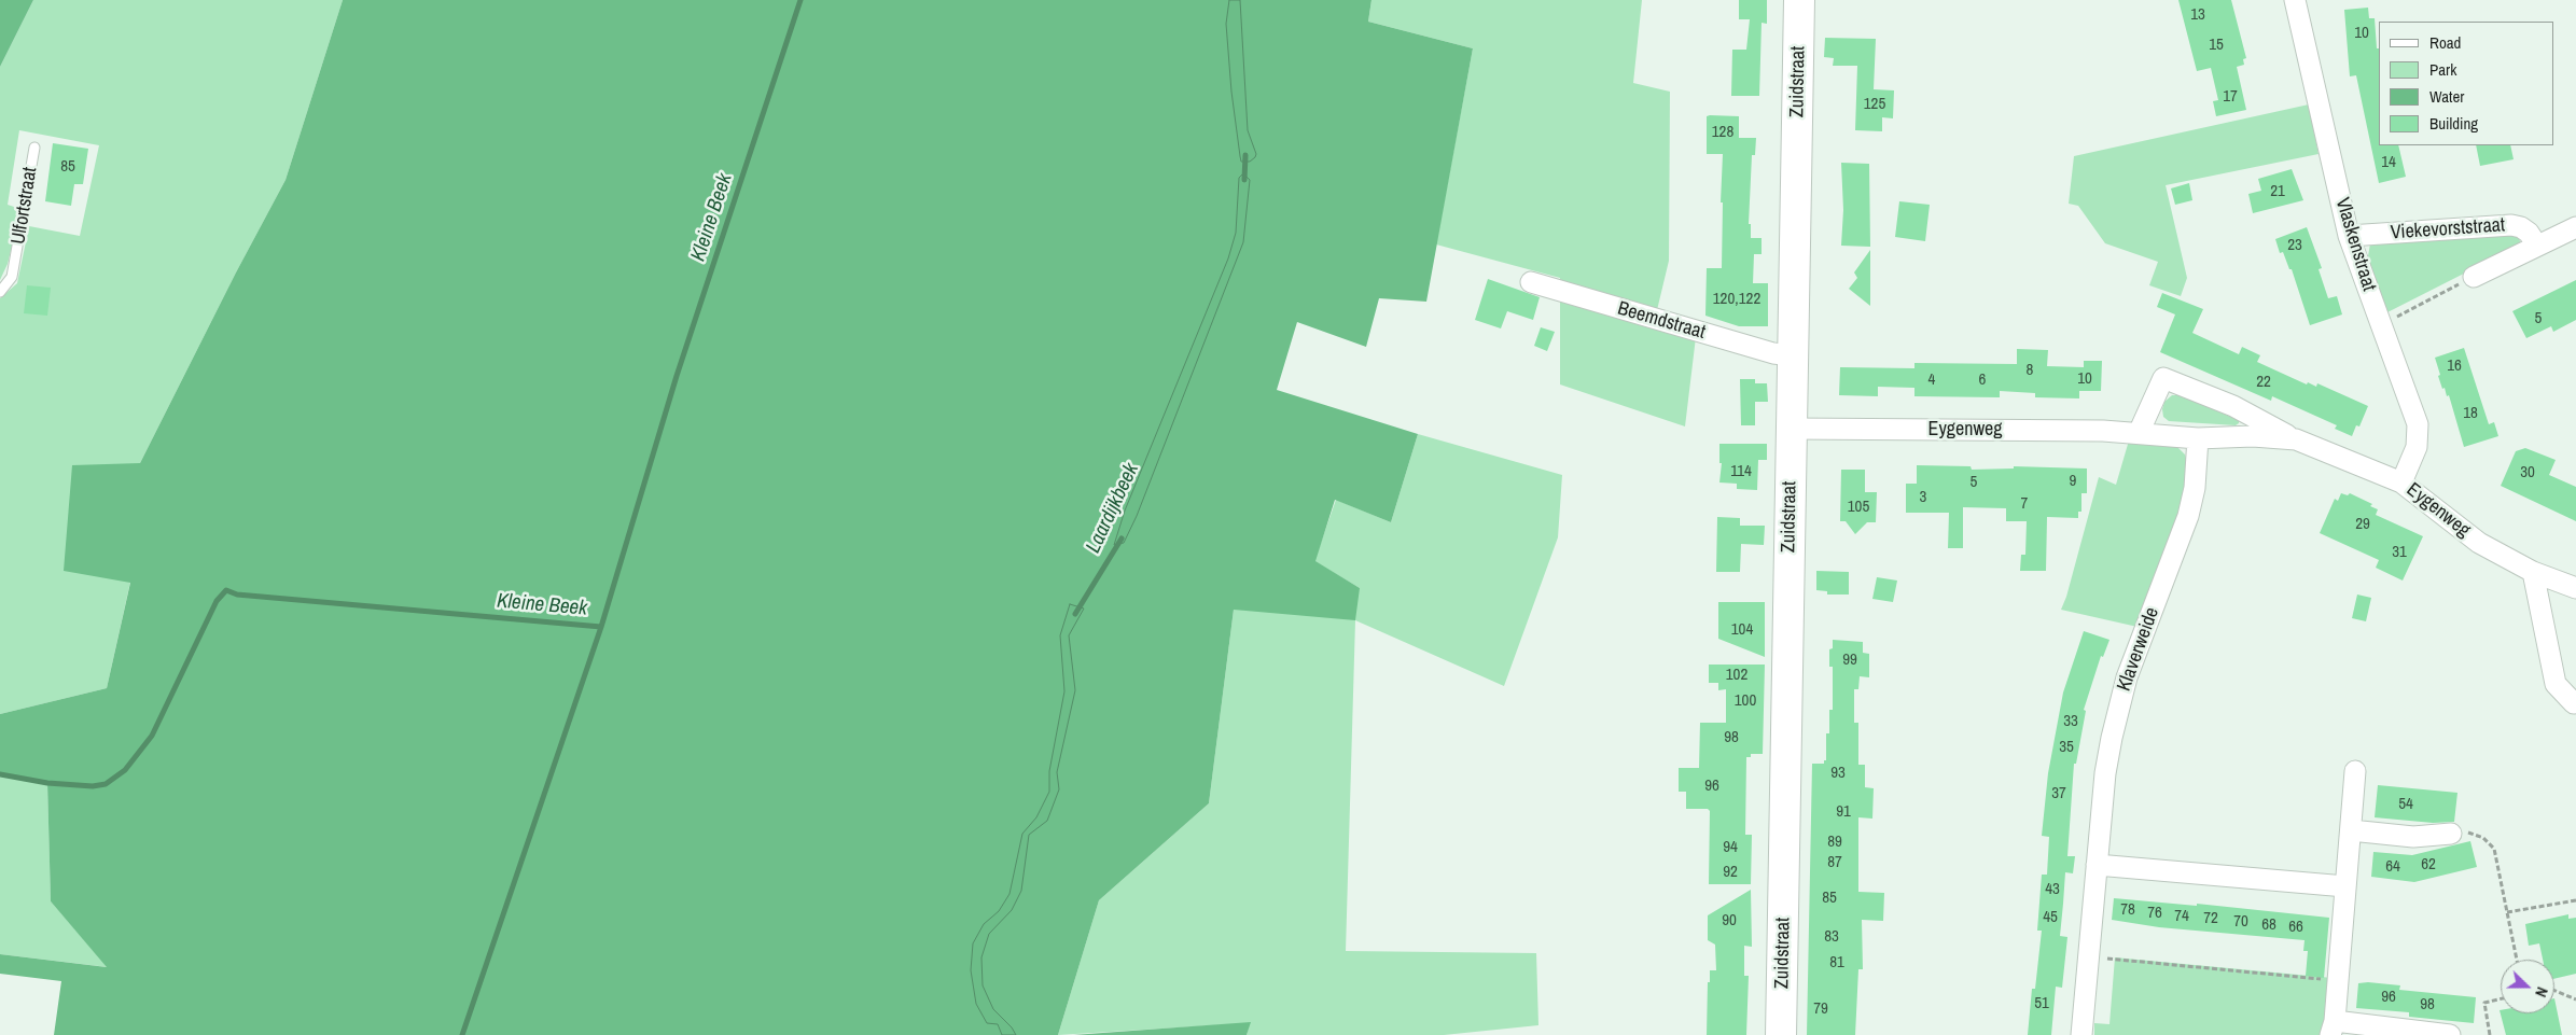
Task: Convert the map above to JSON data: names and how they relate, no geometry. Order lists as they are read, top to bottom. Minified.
{"streets":{"main road":["Zuidstraat"],"street":["Viekevorststraat","Vlaskenstraat","Beemdstraat","Eygenweg","Klaverweide"],"lane":["Ulfortstraat"]},"crossings":[["Zuidstraat","Beemdstraat"],["Zuidstraat","Eygenweg"],["Viekevorststraat","Vlaskenstraat"],["Vlaskenstraat","Eygenweg"],["Eygenweg","Klaverweide"]],"water":["Kleine Beek","Laardijkbeek"],"house_numbers":["13","10","15","17","125","128","14","85","21","23","120,122","5","16","8","10","4","6","22","18","114","30","9","5","3","7","105","29","31","104","99","102","100","33","98","35","93","96","37","54","91","89","94","87","62","64","92","43","85","78","76","74","45","72","90","70","68","66","83","81","96","51","98","79"],"legend":["Road","Park","Water","Building"],"north":"right"}
